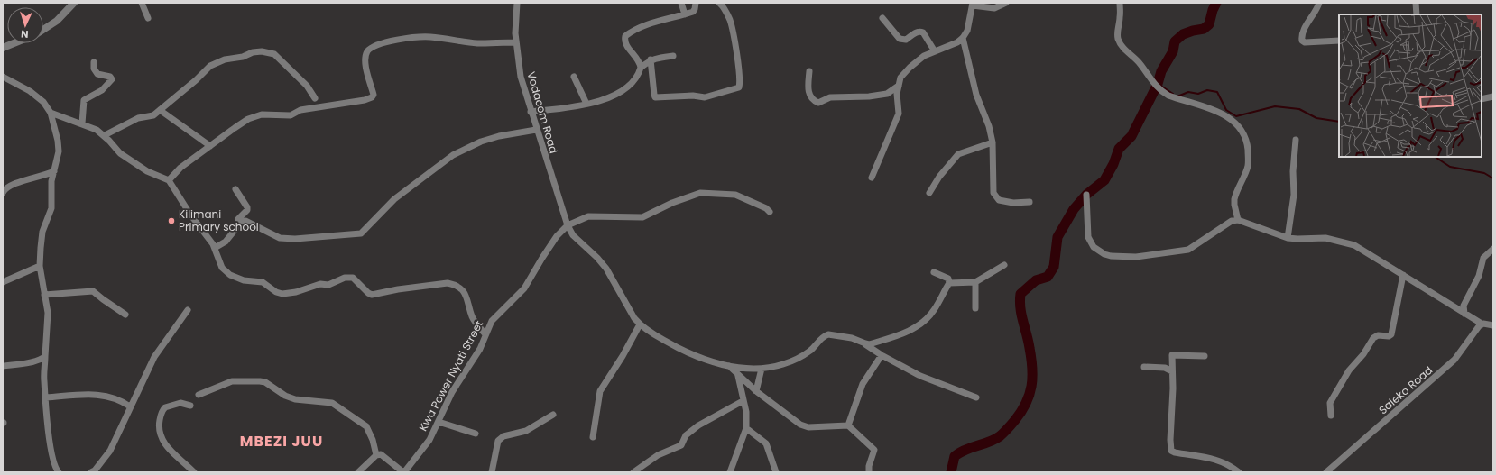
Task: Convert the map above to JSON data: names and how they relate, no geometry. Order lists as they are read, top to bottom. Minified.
{"streets":{"street":["Vodacom Road","Kwa Power Nyati Street","Saleko Road"]},"crossings":[["Vodacom Road","Kwa Power Nyati Street"]],"districts":["MBEZI JUU"],"places":["Kilimani Primary school"],"north":"bottom"}
